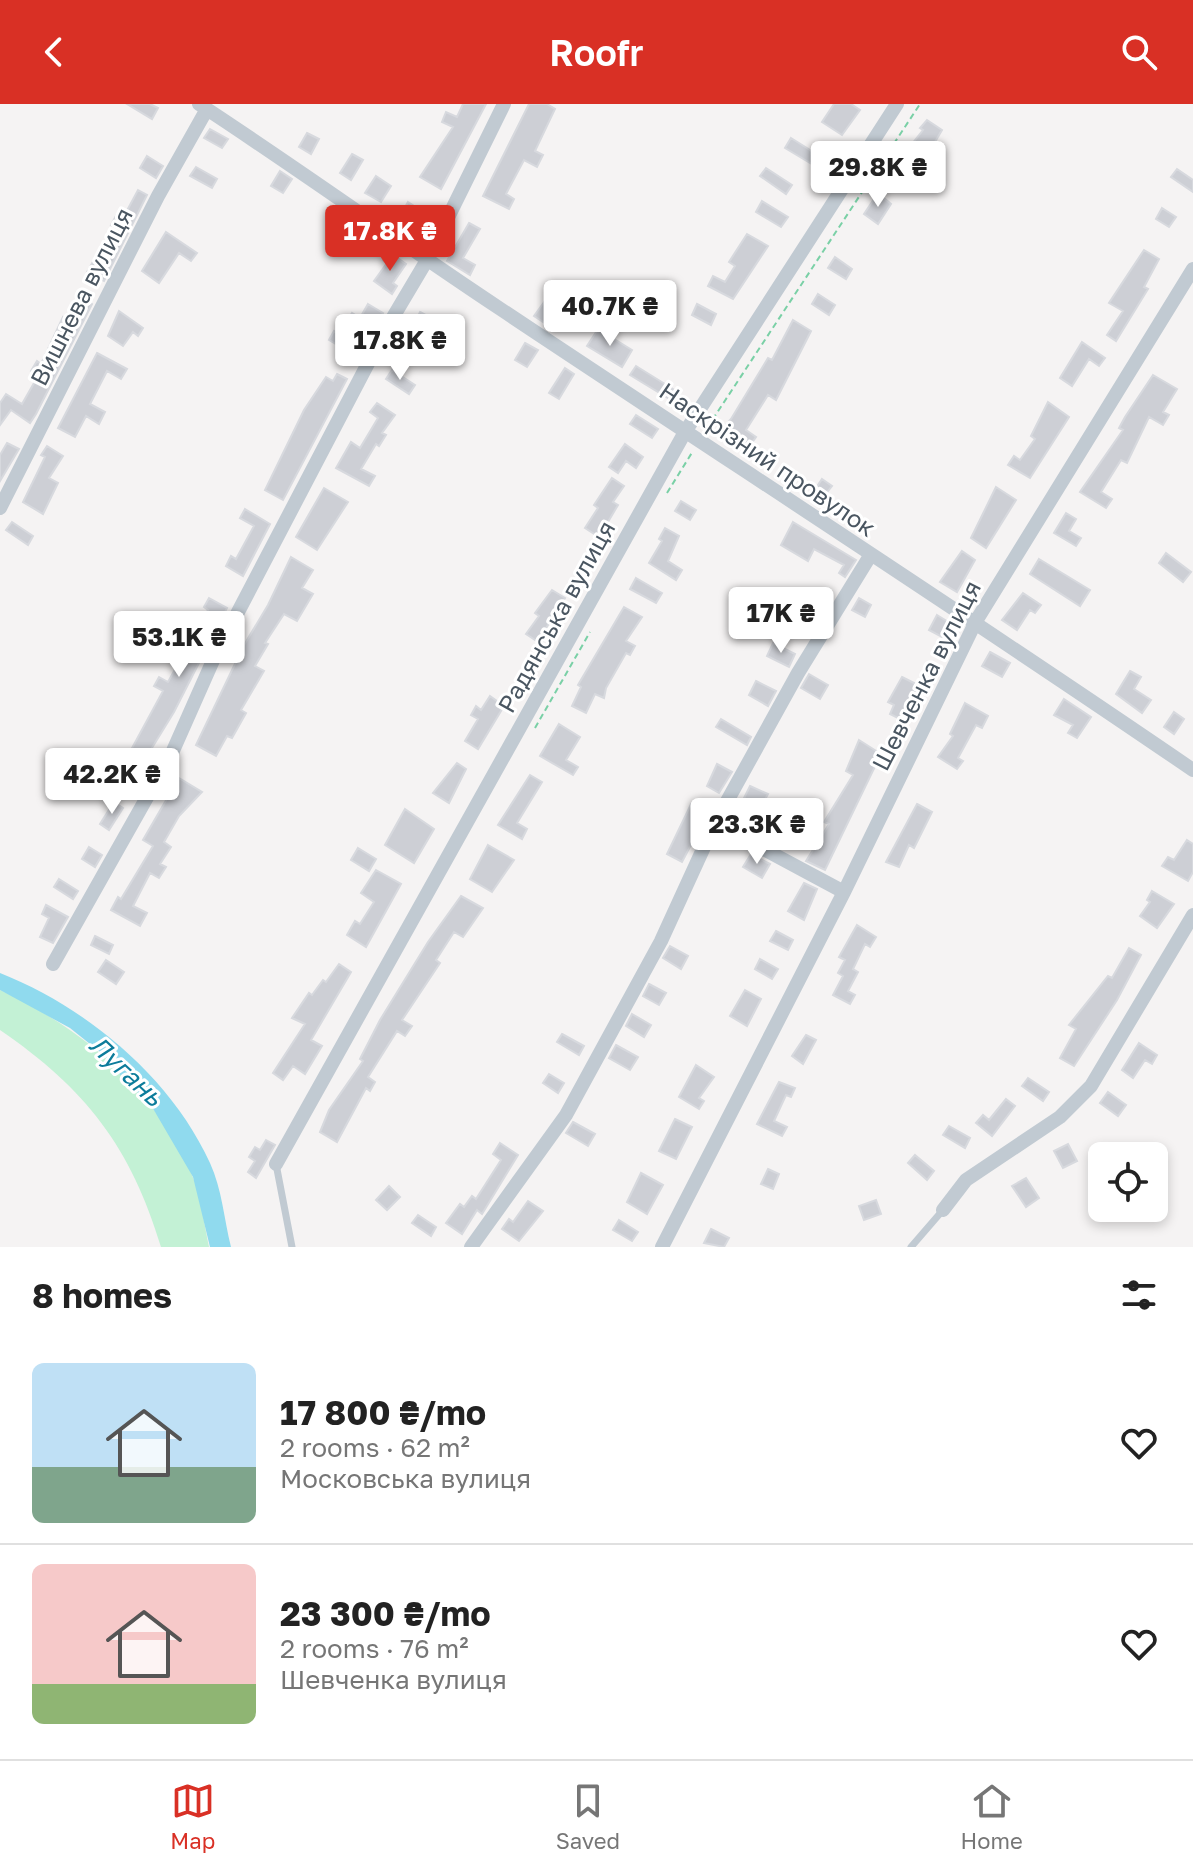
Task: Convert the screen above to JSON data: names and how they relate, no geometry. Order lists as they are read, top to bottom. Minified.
{"streets":{"street":["Вишнева вулиця","Наскрізний провулок","Радянська вулиця","Шевченка вулиця"]},"crossings":[["Вишнева вулиця","Наскрізний провулок"],["Наскрізний провулок","Радянська вулиця"],["Наскрізний провулок","Шевченка вулиця"]],"water":["Лугань"],"page":{"header":"Roofr","price":["29.8K ₴","17.8K ₴","40.7K ₴","17.8K ₴","17K ₴","53.1K ₴","42.2K ₴","23.3K ₴"],"heading":"8 homes","list":[{"name":"17 800 ₴/mo","note":"2 rooms · 62 m² · Московська вулиця"},{"name":"23 300 ₴/mo","note":"2 rooms · 76 m² · Шевченка вулиця"}],"tabs":["Map","Saved","Home"]}}
